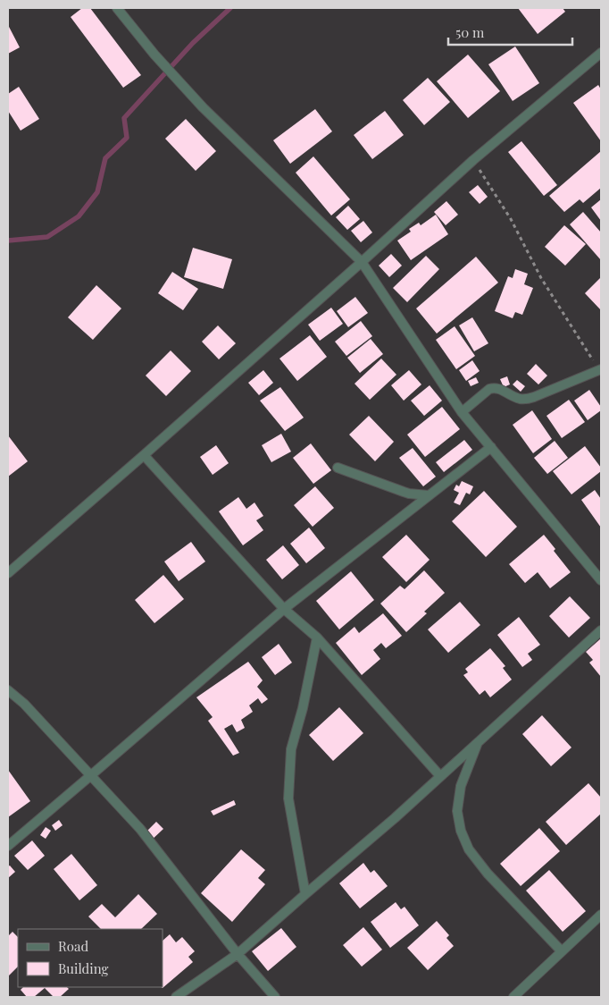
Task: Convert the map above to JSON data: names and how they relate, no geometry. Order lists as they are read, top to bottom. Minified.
{"legend":["Road","Building"],"scale_bar":"50 m"}
